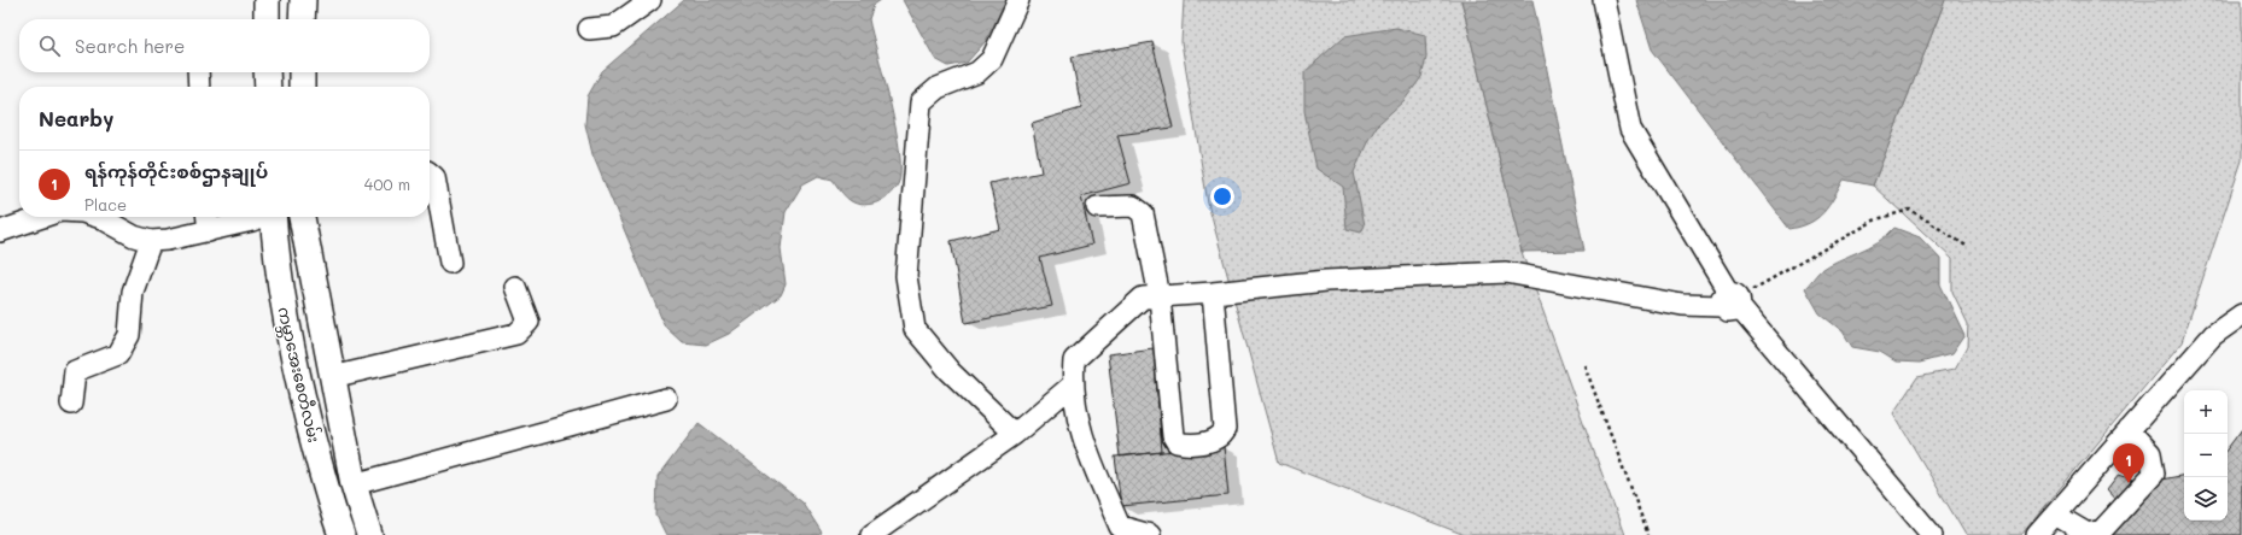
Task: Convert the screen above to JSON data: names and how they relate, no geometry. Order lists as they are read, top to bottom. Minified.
{"streets":{"main road":["ကမ္ဘာအေးစေတီလမ်း"]},"page":{"search":"Search here","heading":"Nearby","list":[{"mark":"1","name":"ရန်ကုန်တိုင်းစစ်ဌာနချုပ်","note":"Place","value":"400 m"}],"map_buttons":["+","−"],"pins":"1"}}
